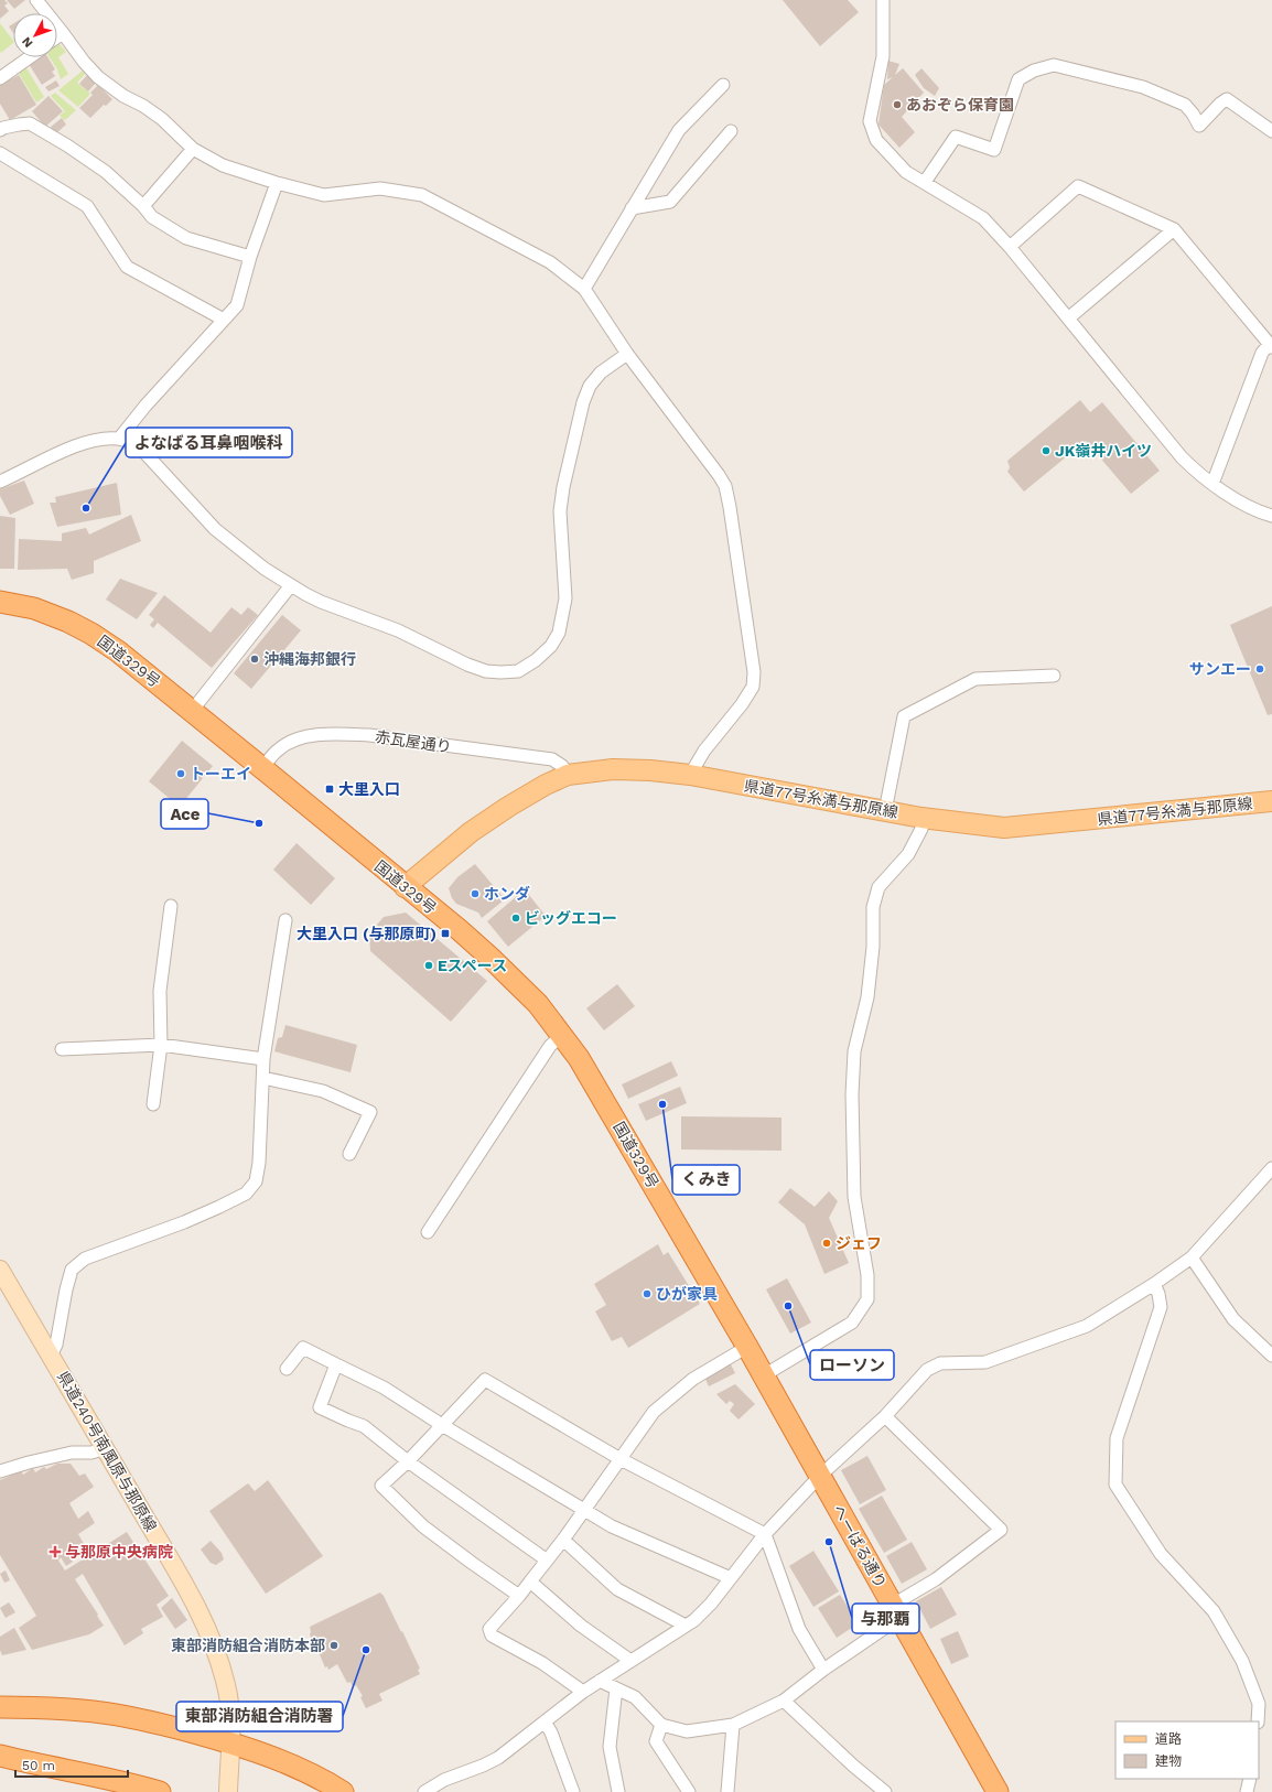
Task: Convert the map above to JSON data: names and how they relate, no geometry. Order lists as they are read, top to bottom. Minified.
{"streets":{"highway":["国道329号","へーばる通り"],"main road":["県道77号糸満与那原線","県道240号南風原与那原線"],"street":["赤瓦屋通り"]},"crossings":[["国道329号","赤瓦屋通り"],["国道329号","県道77号糸満与那原線"],["国道329号","へーばる通り"],["赤瓦屋通り","県道77号糸満与那原線"]],"places":{"other":["あおぞら保育園","JK嶺井ハイツ","よなばる耳鼻咽喉科","沖縄海邦銀行","サンエー","トーエイ","Ace","ホンダ","ビッグエコー","Eスペース","くみき","ジェフ","ひが家具","ローソン","与那覇","東部消防組合消防本部","東部消防組合消防署"],"transit":["大里入口","大里入口 (与那原町)"],"health":["与那原中央病院"]},"legend":["道路","建物"],"scale_bar":"50 m","north":"bottom left"}
